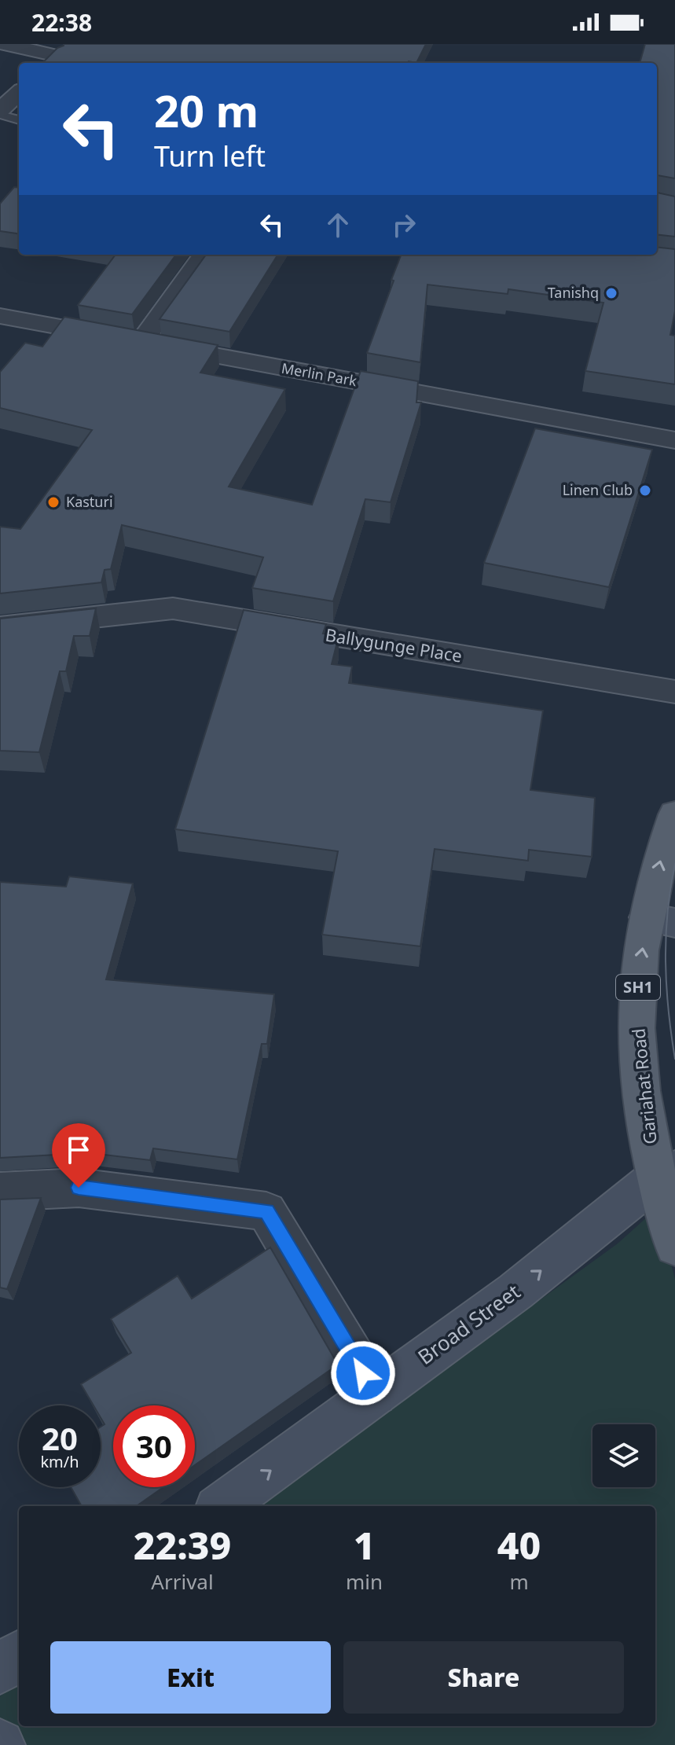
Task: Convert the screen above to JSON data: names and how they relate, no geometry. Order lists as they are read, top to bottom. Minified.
{"streets":{"main road":["SH1","Gariahat Road"],"street":["Merlin Park","Ballygunge Place","Broad Street"]},"crossings":[["Gariahat Road","Broad Street"]],"one_way":["Gariahat Road","Broad Street"],"places":["Tanishq","Linen Club","Kasturi"],"page":{"status":"22:38","turn":["20 m","Turn left"],"speed":"20 km/h","limit":"30","eta":["22:39","Arrival","1","min","40","m"],"buttons":["Exit","Share"]}}
